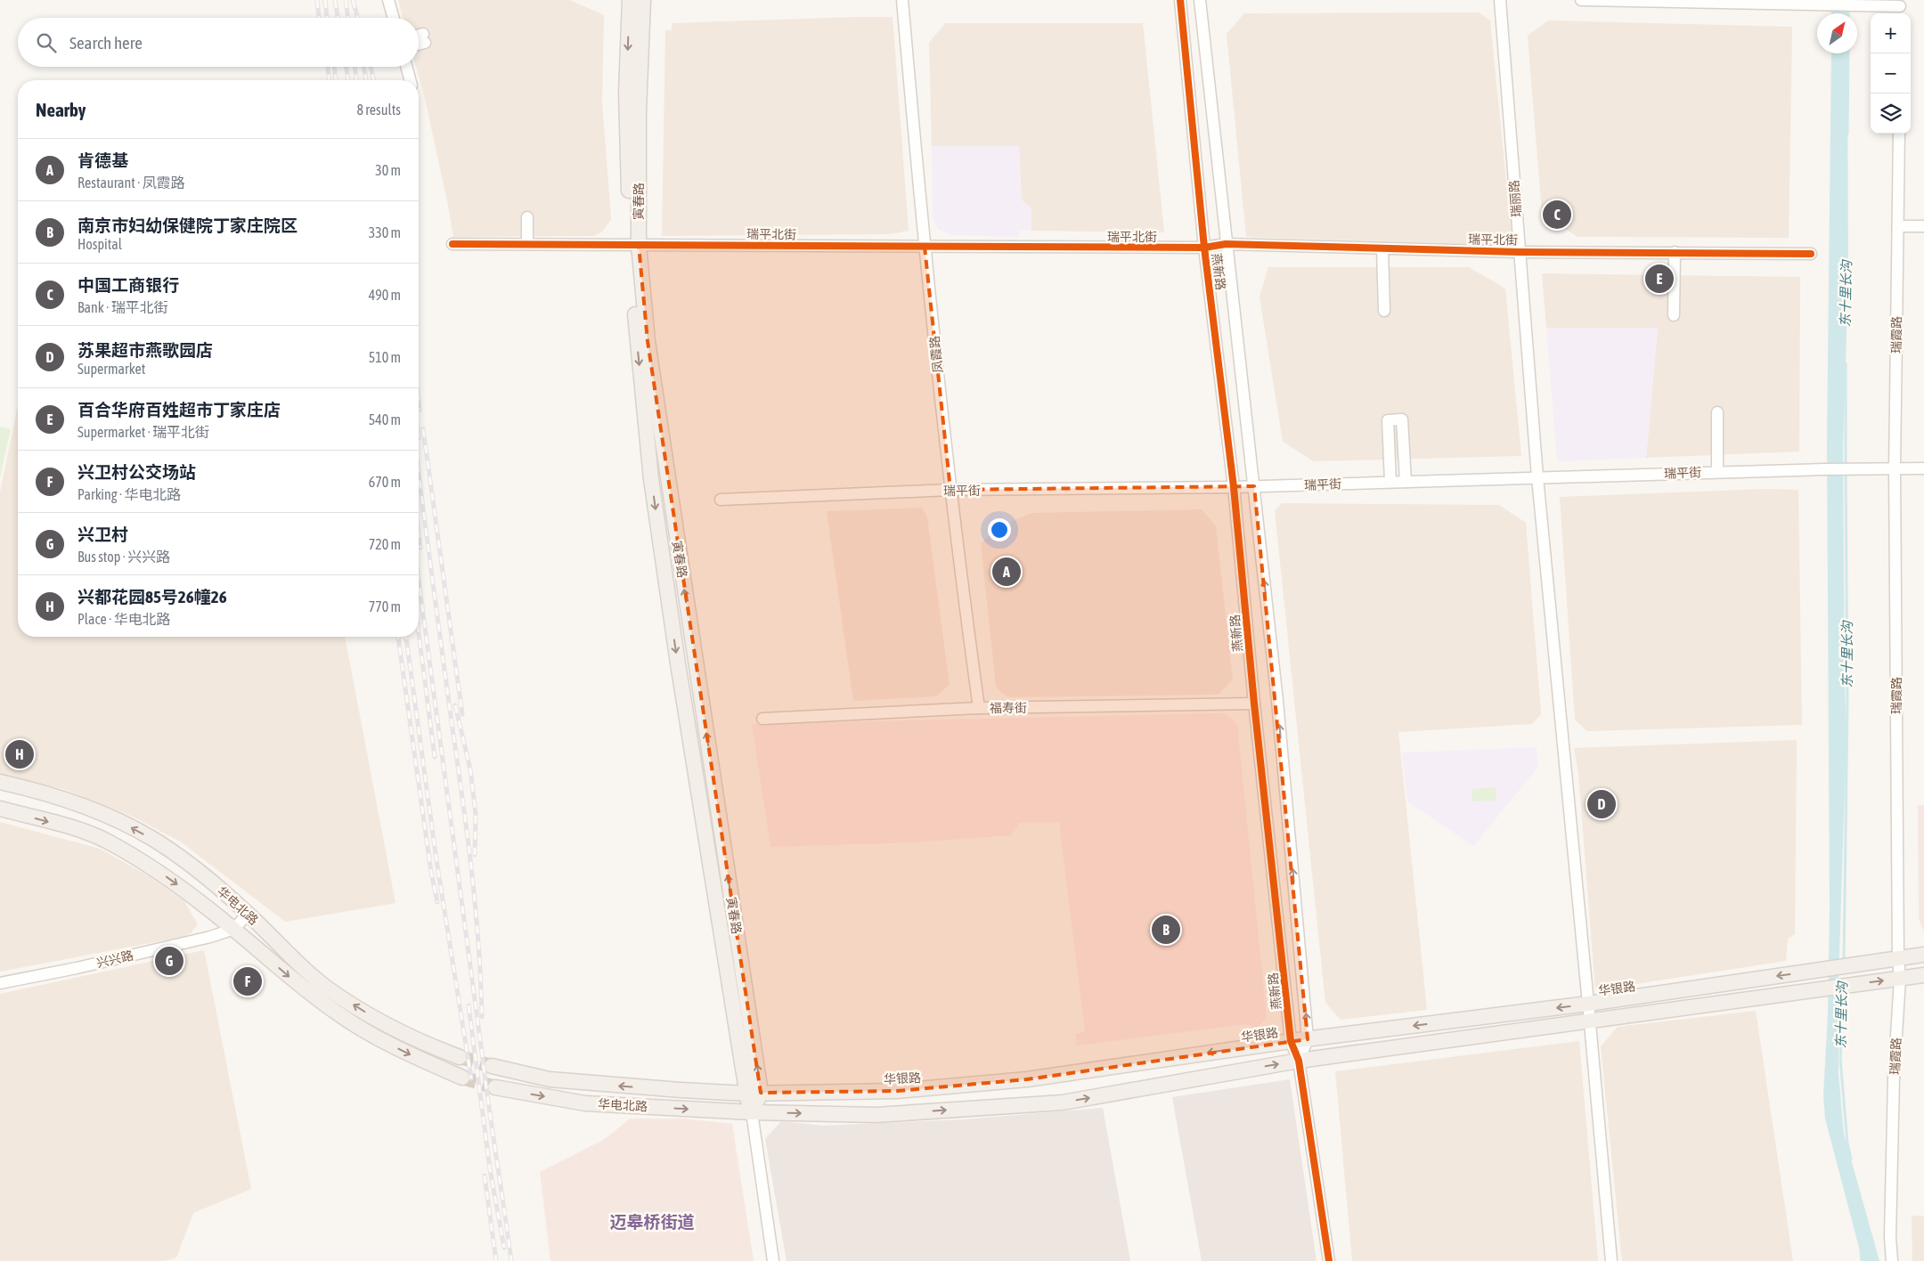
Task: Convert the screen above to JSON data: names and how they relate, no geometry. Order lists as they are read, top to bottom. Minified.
{"streets":{"main road":["寅春路","华电北路","华银路"],"street":["瑞丽路","瑞平北街","燕新路","瑞霞路","凤霞路","瑞平街","福寿街","兴兴路"]},"crossings":[["瑞丽路","瑞平北街"],["瑞丽路","瑞平街"],["瑞丽路","华银路"],["寅春路","瑞平北街"],["寅春路","华电北路"],["寅春路","华银路"],["瑞平北街","燕新路"],["瑞平北街","凤霞路"],["燕新路","瑞平街"],["燕新路","福寿街"],["燕新路","华银路"],["瑞霞路","瑞平街"],["瑞霞路","华银路"],["凤霞路","瑞平街"],["凤霞路","福寿街"],["华电北路","兴兴路"],["华电北路","华银路"]],"districts":["迈皋桥街道"],"water":["东十里长沟"],"north":"top right","page":{"map_buttons":["+","−"],"search":"Search here","heading":["Nearby","8 results"],"list":[{"mark":"A","name":"肯德基","note":"Restaurant · 凤霞路","value":"30 m"},{"mark":"B","name":"南京市妇幼保健院丁家庄院区","note":"Hospital","value":"330 m"},{"mark":"C","name":"中国工商银行","note":"Bank · 瑞平北街","value":"490 m"},{"mark":"D","name":"苏果超市燕歌园店","note":"Supermarket","value":"510 m"},{"mark":"E","name":"百合华府百姓超市丁家庄店","note":"Supermarket · 瑞平北街","value":"540 m"},{"mark":"F","name":"兴卫村公交场站","note":"Parking · 华电北路","value":"670 m"},{"mark":"G","name":"兴卫村","note":"Bus stop · 兴兴路","value":"720 m"},{"mark":"H","name":"兴都花园85号26幢26","note":"Place · 华电北路","value":"770 m"}],"pins":["C","E","A","H","D","B","G","F"]}}
